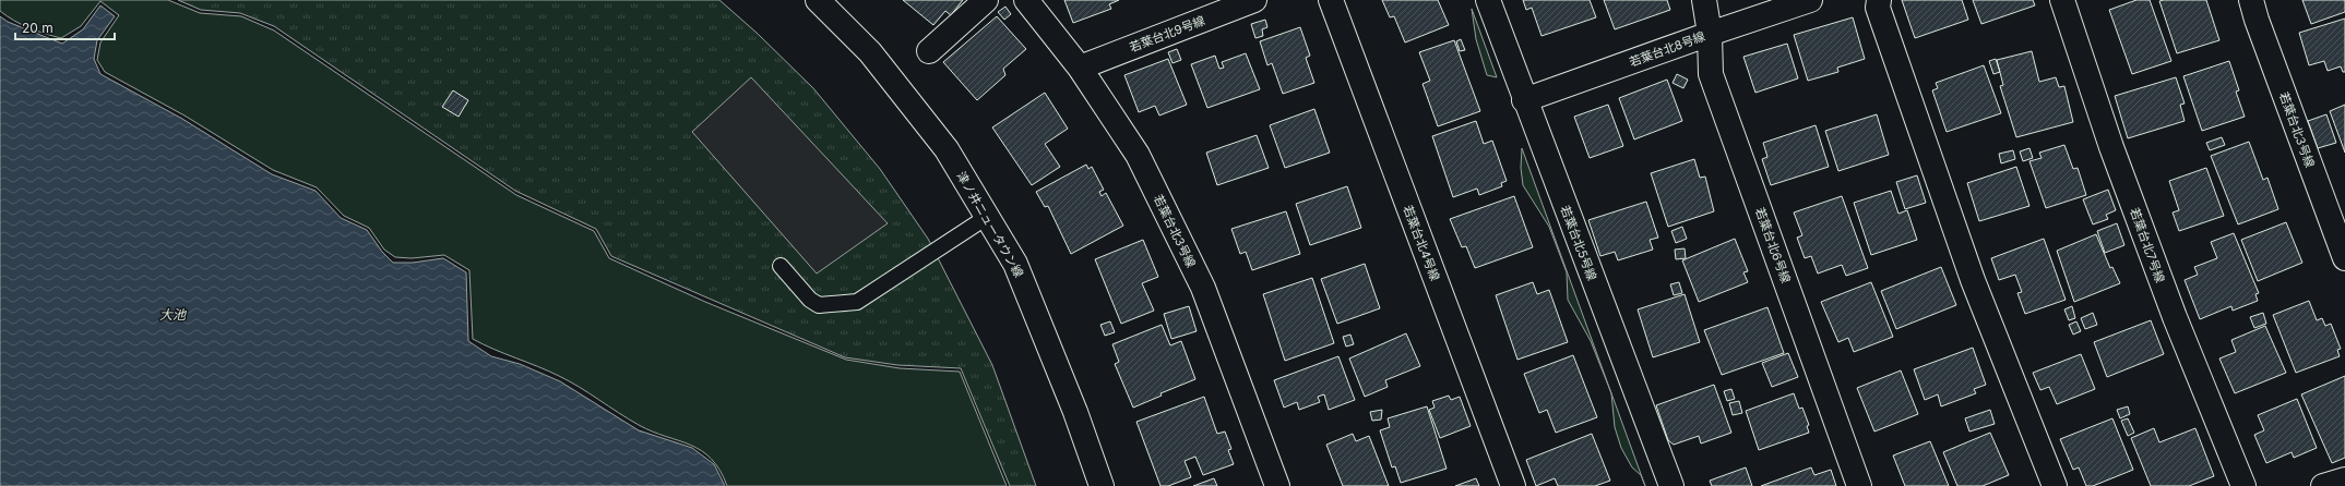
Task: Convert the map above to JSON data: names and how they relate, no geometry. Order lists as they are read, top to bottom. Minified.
{"streets":{"street":["若葉台北9号線","若葉台北8号線","若葉台北3号線","津ノ井ニュータウン線","若葉台北4号線","若葉台北5号線","若葉台北6号線","若葉台北7号線"]},"crossings":[["若葉台北9号線","若葉台北3号線"],["若葉台北8号線","若葉台北5号線"],["若葉台北8号線","若葉台北6号線"]],"water":["大池"],"scale_bar":"20 m"}
